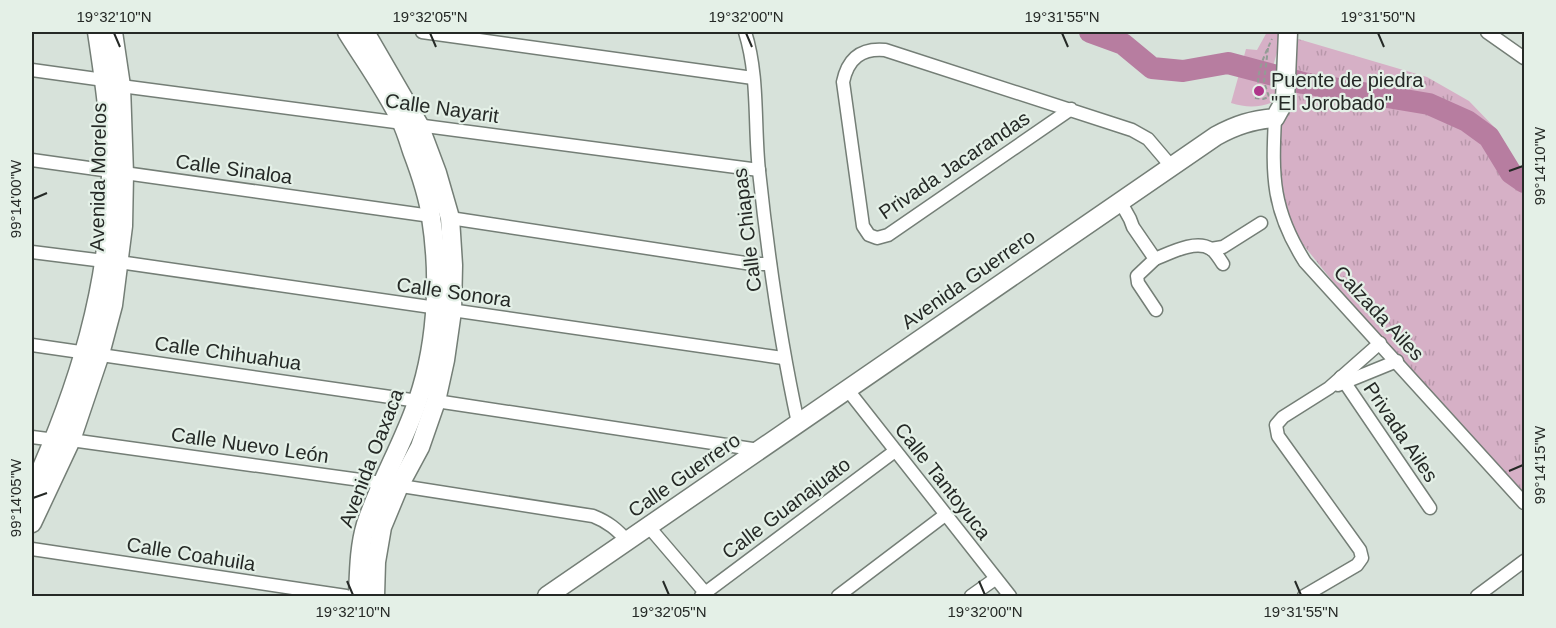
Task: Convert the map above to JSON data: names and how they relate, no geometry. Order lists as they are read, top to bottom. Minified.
{"streets":{"street":["Calle Nayarit","Privada Jacarandas","Calle Sinaloa","Avenida Morelos","Calle Chiapas","Avenida Guerrero","Calle Sonora","Calzada Ailes","Calle Chihuahua","Privada Ailes","Calle Nuevo León","Avenida Oaxaca","Calle Guerrero","Calle Tantoyuca","Calle Guanajuato","Calle Coahuila"]},"crossings":[["Calle Nayarit","Avenida Morelos"],["Calle Nayarit","Calle Chiapas"],["Calle Nayarit","Avenida Oaxaca"],["Privada Jacarandas","Avenida Guerrero"],["Calle Sinaloa","Avenida Morelos"],["Calle Sinaloa","Avenida Oaxaca"],["Avenida Morelos","Calle Sonora"],["Avenida Morelos","Calle Chihuahua"],["Avenida Morelos","Calle Nuevo León"],["Calle Chiapas","Calle Sonora"],["Calle Chiapas","Calle Guerrero"],["Avenida Guerrero","Calzada Ailes"],["Avenida Guerrero","Calle Guerrero"],["Avenida Guerrero","Calle Tantoyuca"],["Calle Sonora","Avenida Oaxaca"],["Calle Chihuahua","Avenida Oaxaca"],["Calle Chihuahua","Calle Guerrero"],["Calle Nuevo León","Avenida Oaxaca"],["Calle Nuevo León","Calle Guerrero"],["Calle Guerrero","Calle Tantoyuca"],["Calle Tantoyuca","Calle Guanajuato"]],"places":["Puente de piedra \"El Jorobado\""],"coordinates":["19°32'10\"N","19°32'05\"N","19°32'00\"N","19°31'55\"N","19°31'50\"N","99°14'10\"W","99°14'00\"W","99°14'15\"W","99°14'05\"W"]}
